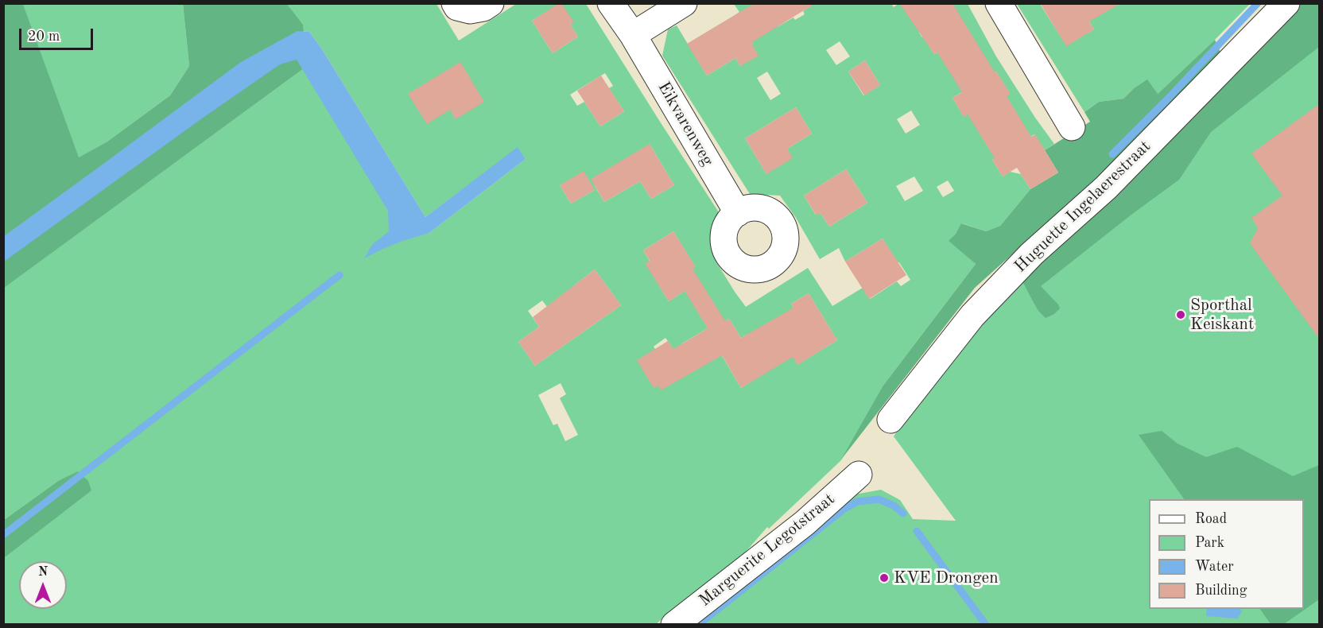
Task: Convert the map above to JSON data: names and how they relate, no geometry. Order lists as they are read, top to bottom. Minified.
{"streets":{"street":["Eikvarenweg","Huguette Ingelaerestraat","Marguerite Legotstraat"]},"places":["Sporthal Keiskant","KVE Drongen"],"legend":["Road","Park","Water","Building"],"scale_bar":"20 m","north":"top"}
